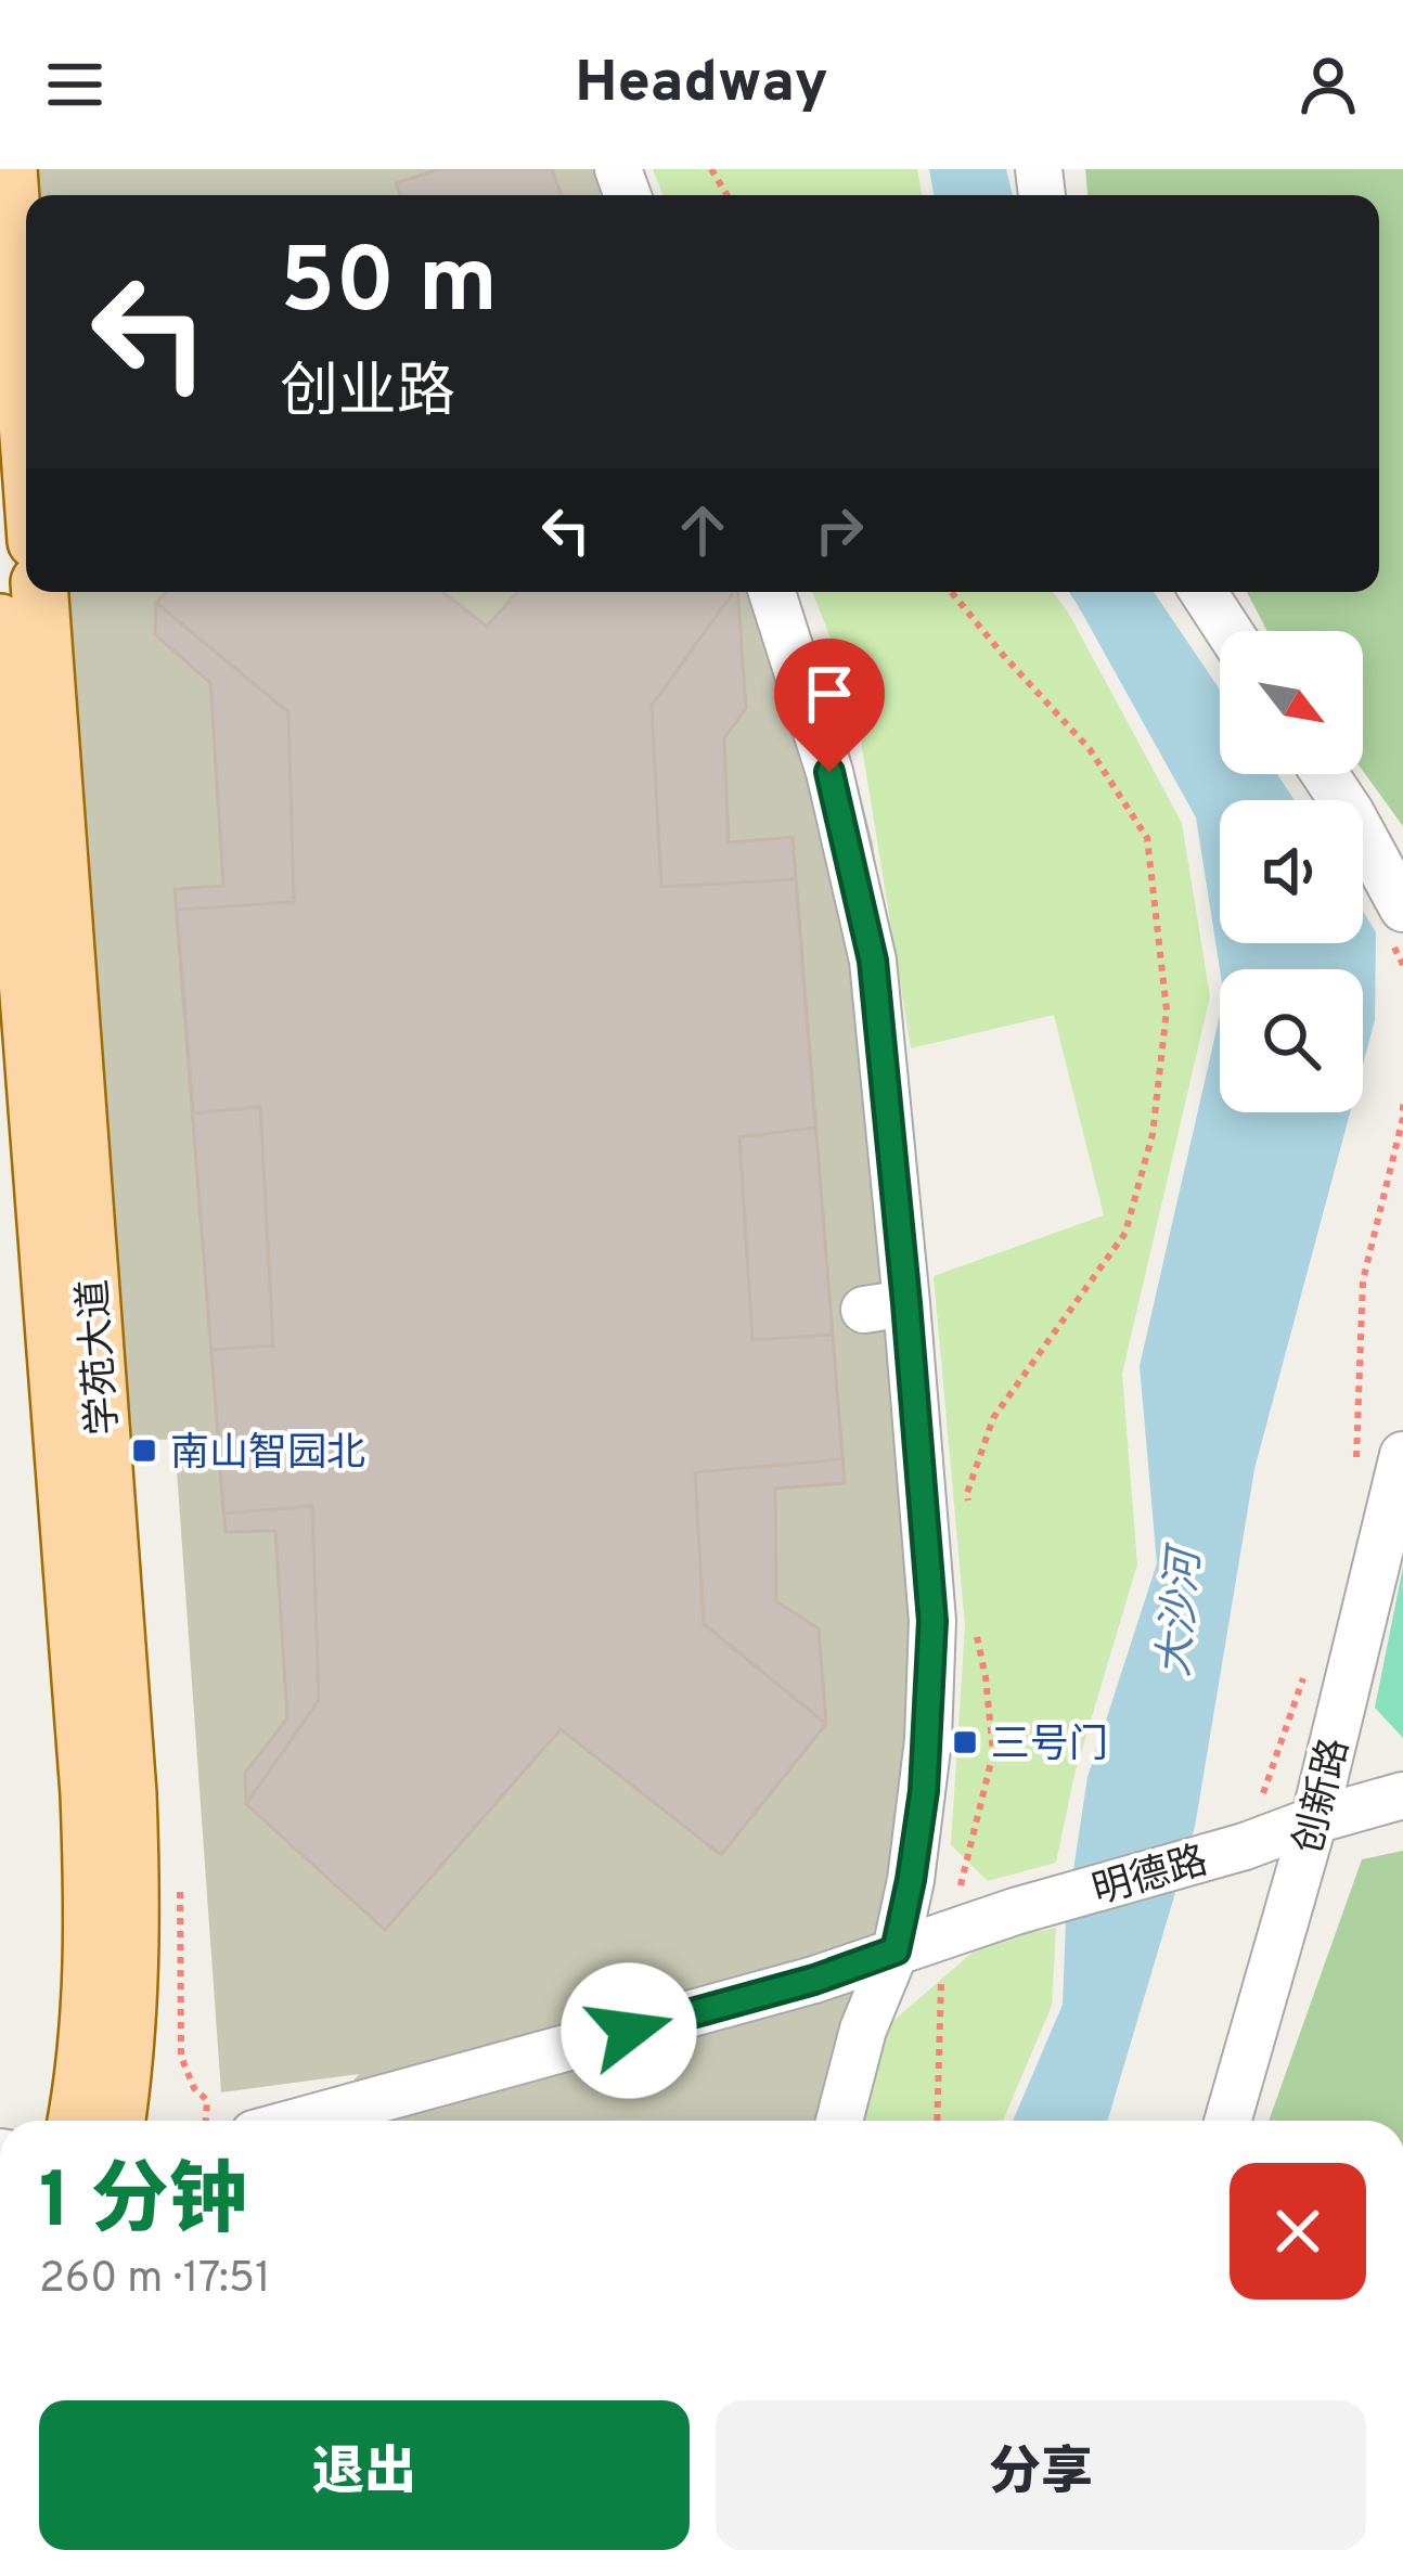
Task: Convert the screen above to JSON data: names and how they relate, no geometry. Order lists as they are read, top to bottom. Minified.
{"streets":{"main road":["学苑大道"],"street":["创新路","明德路"]},"crossings":[["创新路","明德路"]],"water":["大沙河"],"places":{"transit":["南山智园北","三号门"]},"north":"bottom right","page":{"header":"Headway","turn":["50 m","创业路"],"heading":["1 分钟","260 m · 17:51"],"buttons":["退出","分享"]}}
